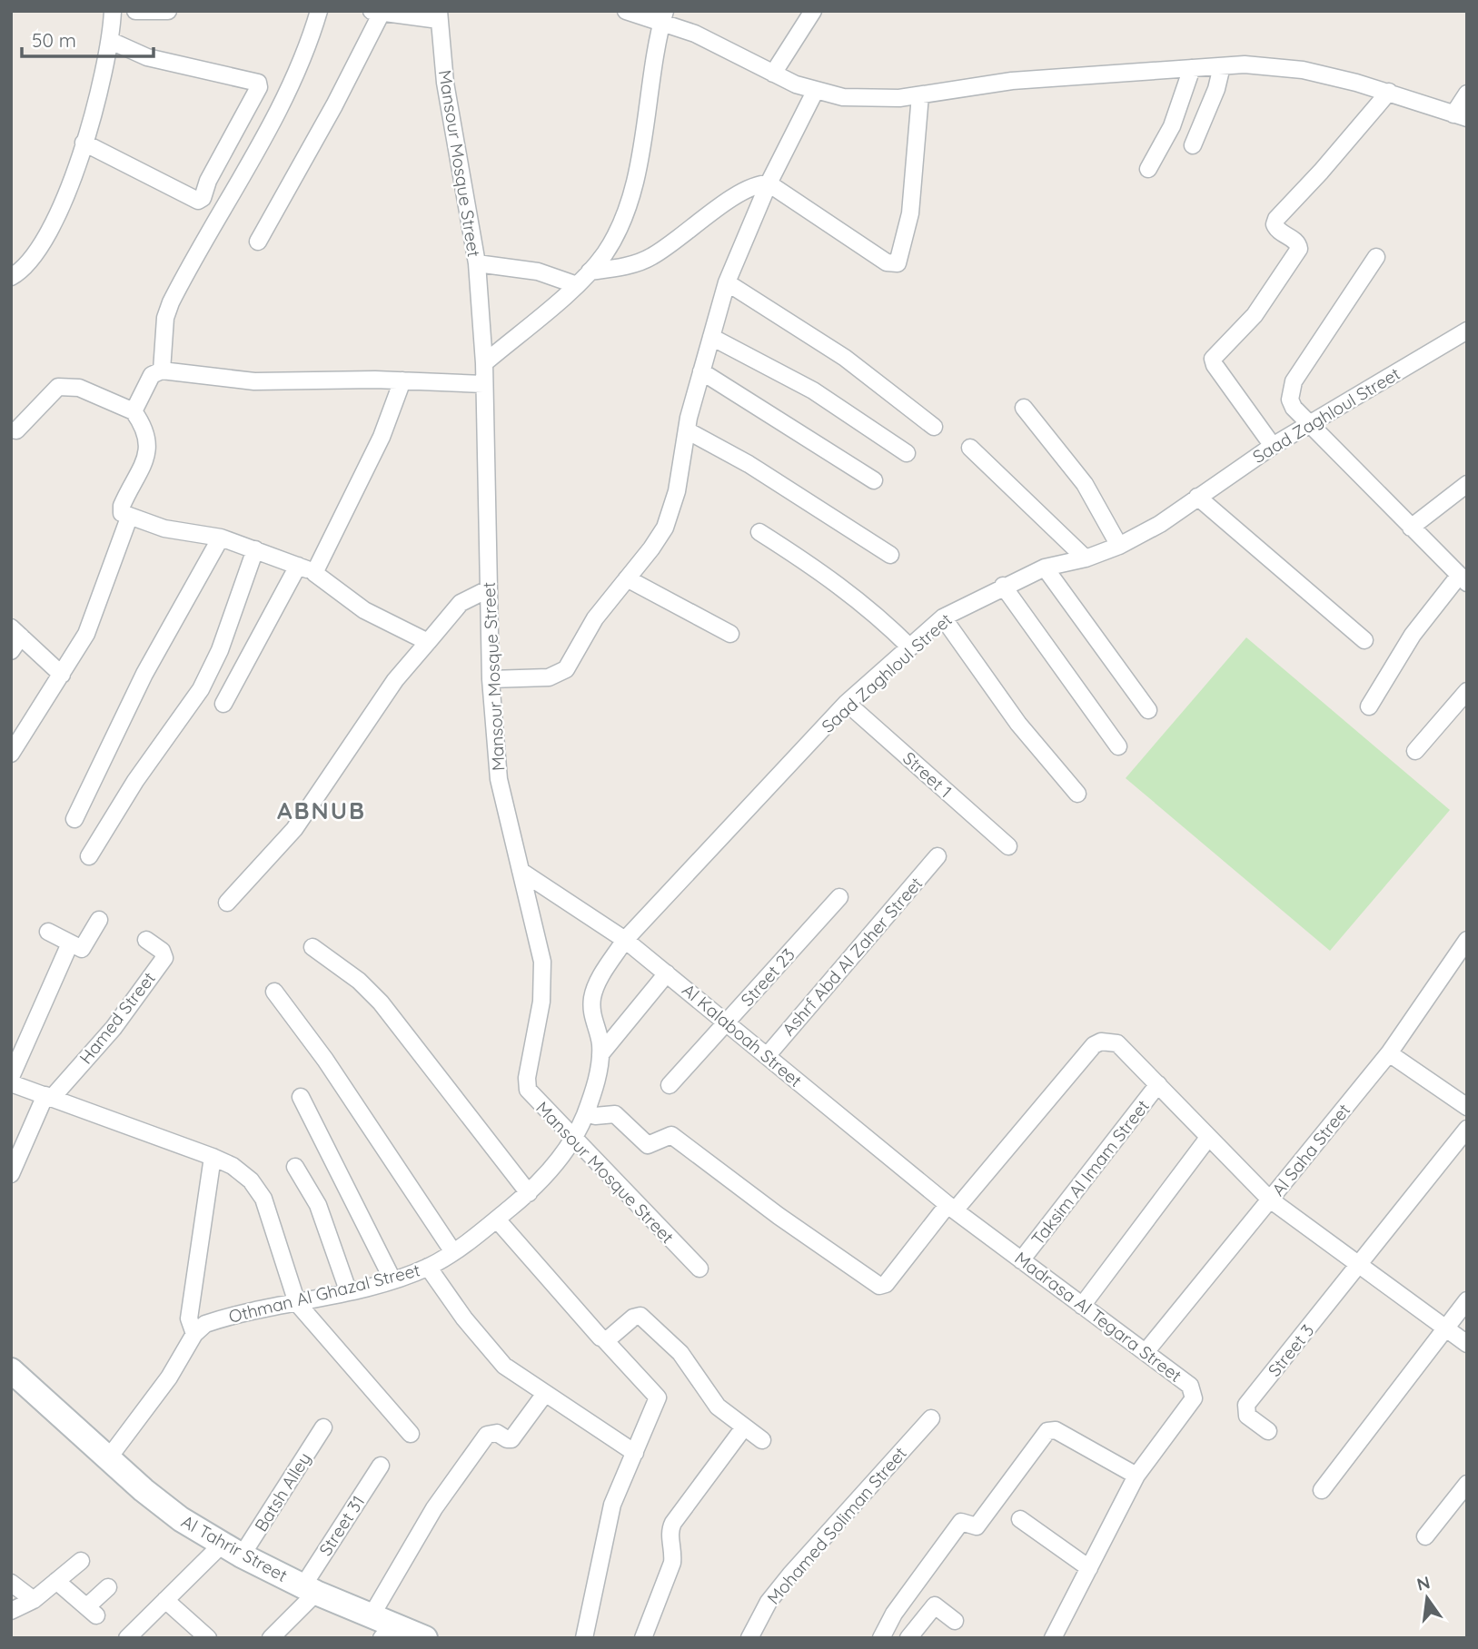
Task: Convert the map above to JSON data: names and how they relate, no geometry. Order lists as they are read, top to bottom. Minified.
{"streets":{"street":["Mansour Mosque Street","Saad Zaghloul Street","Street 1","Ashrf Abd Al Zaher Street","Street 23","Hamed Street","Al Kalaboah Street","Al Saha Street","Taksim Al Imam Street","Othman Al Ghazal Street","Madrasa Al Tegara Street","Street 3","Batsh Alley","Street 31","Mohamed Soliman Street","Al Tahrir Street"]},"crossings":[["Mansour Mosque Street","Al Kalaboah Street"],["Mansour Mosque Street","Othman Al Ghazal Street"],["Saad Zaghloul Street","Street 1"],["Saad Zaghloul Street","Al Kalaboah Street"],["Saad Zaghloul Street","Othman Al Ghazal Street"],["Ashrf Abd Al Zaher Street","Al Kalaboah Street"],["Street 23","Al Kalaboah Street"],["Al Kalaboah Street","Othman Al Ghazal Street"],["Al Kalaboah Street","Madrasa Al Tegara Street"],["Al Saha Street","Madrasa Al Tegara Street"],["Taksim Al Imam Street","Madrasa Al Tegara Street"],["Batsh Alley","Al Tahrir Street"],["Street 31","Al Tahrir Street"]],"districts":["ABNUB"],"scale_bar":"50 m","north":"top"}
